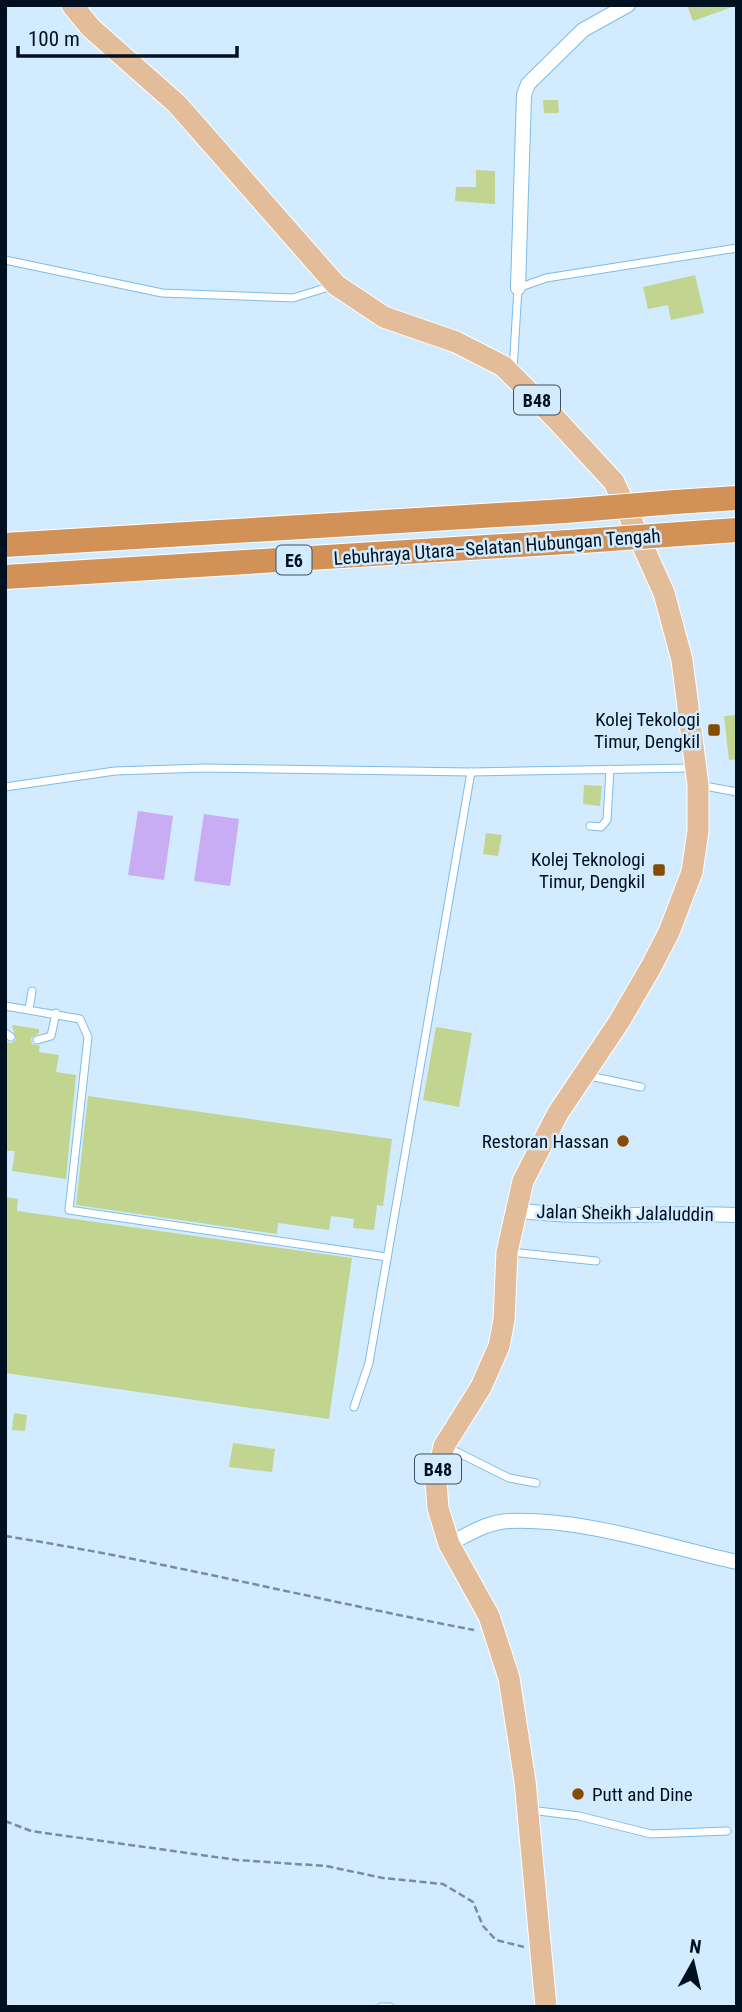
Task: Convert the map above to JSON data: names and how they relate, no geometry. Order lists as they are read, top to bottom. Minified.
{"streets":{"highway":["Lebuhraya Utara–Selatan Hubungan Tengah","E6"],"main road":["B48"],"street":["Jalan Sheikh Jalaluddin"]},"crossings":[["B48","Jalan Sheikh Jalaluddin"]],"places":{"transit":["Kolej Tekologi Timur, Dengkil","Kolej Teknologi Timur, Dengkil"],"other":["Restoran Hassan","Putt and Dine"]},"scale_bar":"100 m","north":"top"}
